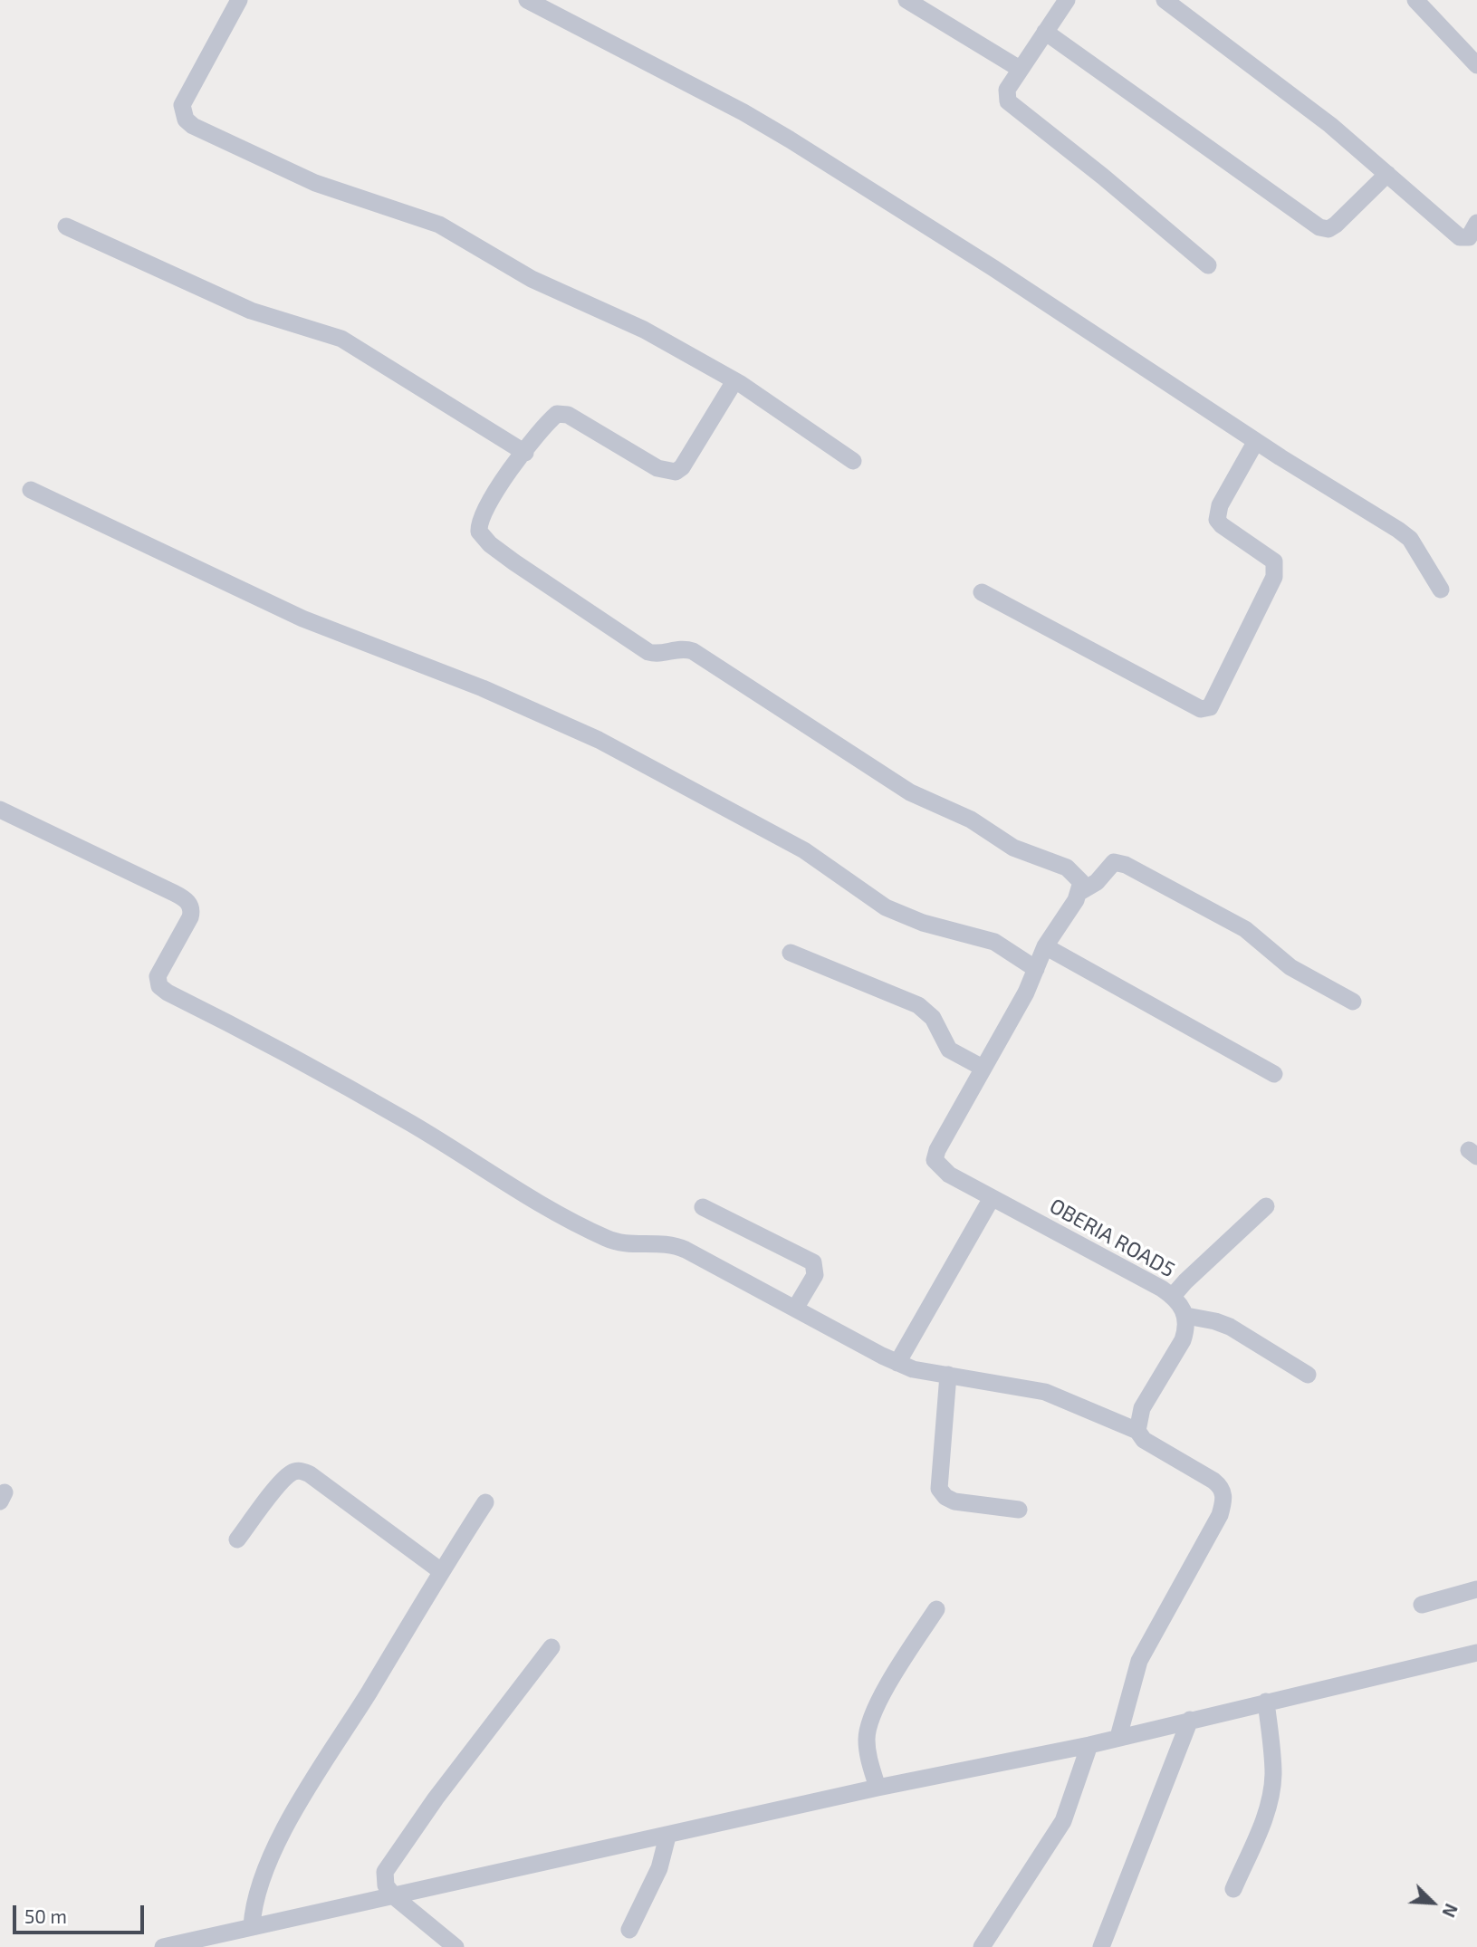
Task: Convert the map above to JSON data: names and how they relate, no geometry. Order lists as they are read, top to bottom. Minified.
{"streets":{"street":["OBERIA ROAD5"]},"scale_bar":"50 m","north":"bottom right"}
